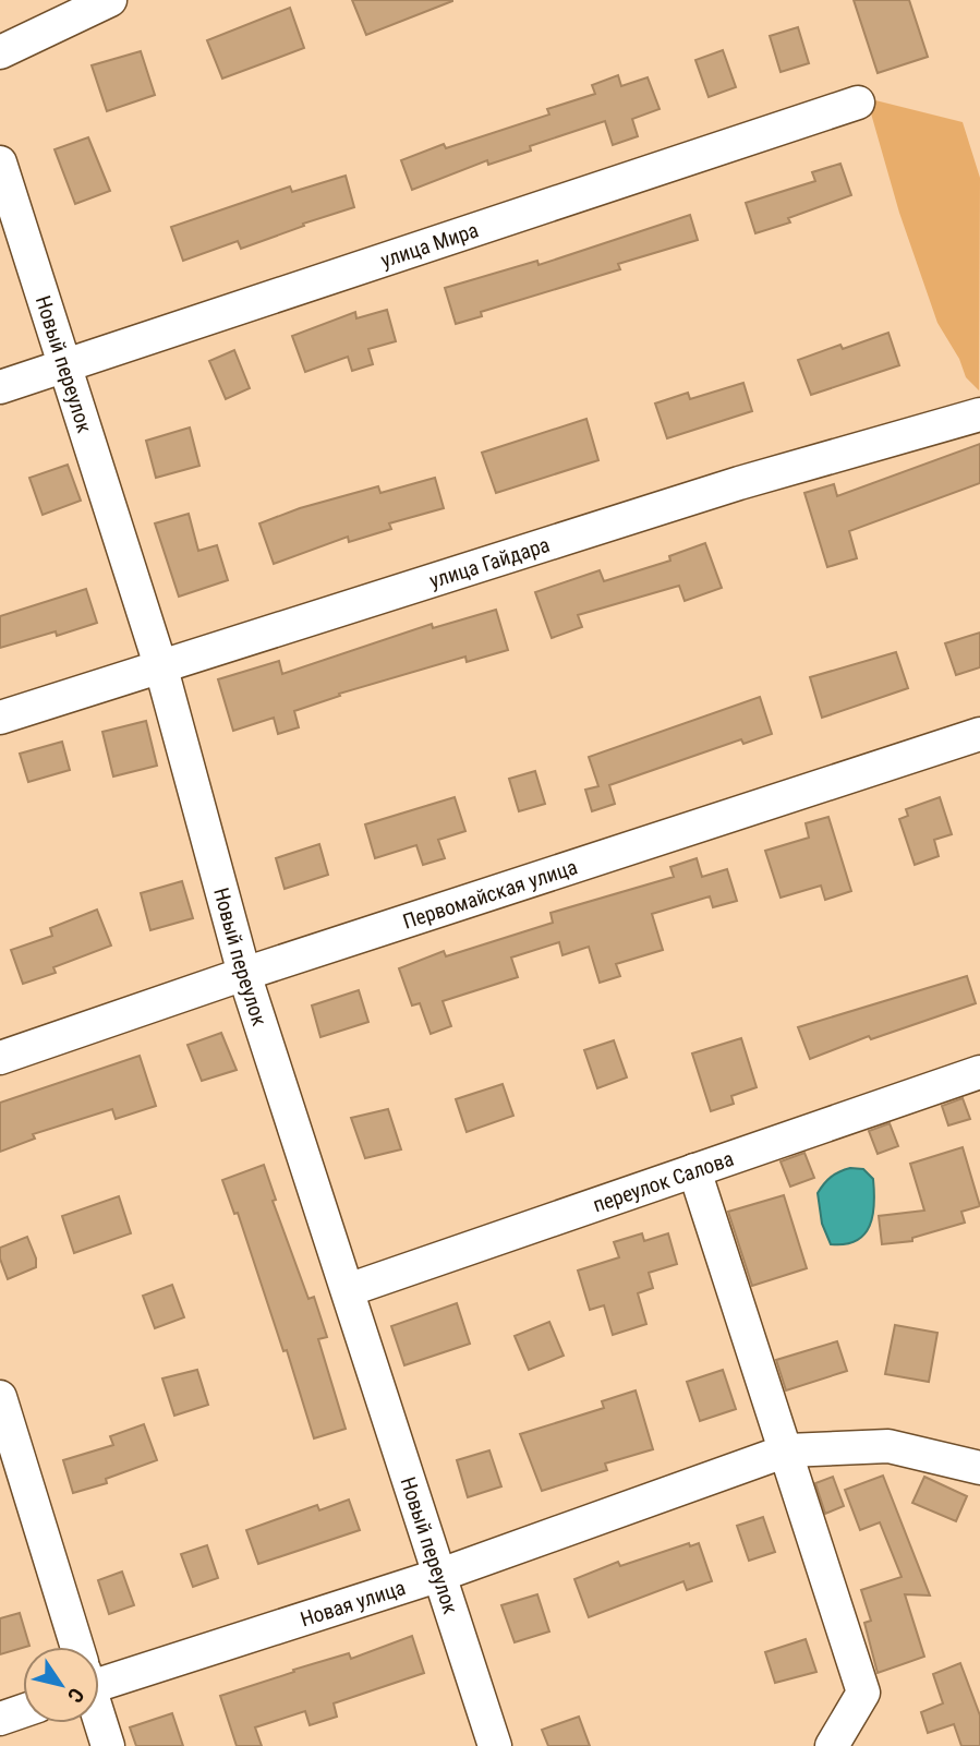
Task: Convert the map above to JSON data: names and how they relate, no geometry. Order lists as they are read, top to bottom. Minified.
{"streets":{"street":["улица Мира","Новый переулок","улица Гайдара","Первомайская улица","переулок Салова","Новая улица"]},"crossings":[["улица Мира","Новый переулок"],["Новый переулок","улица Гайдара"],["Новый переулок","Первомайская улица"],["Новый переулок","переулок Салова"],["Новый переулок","Новая улица"]],"north":"bottom right"}
